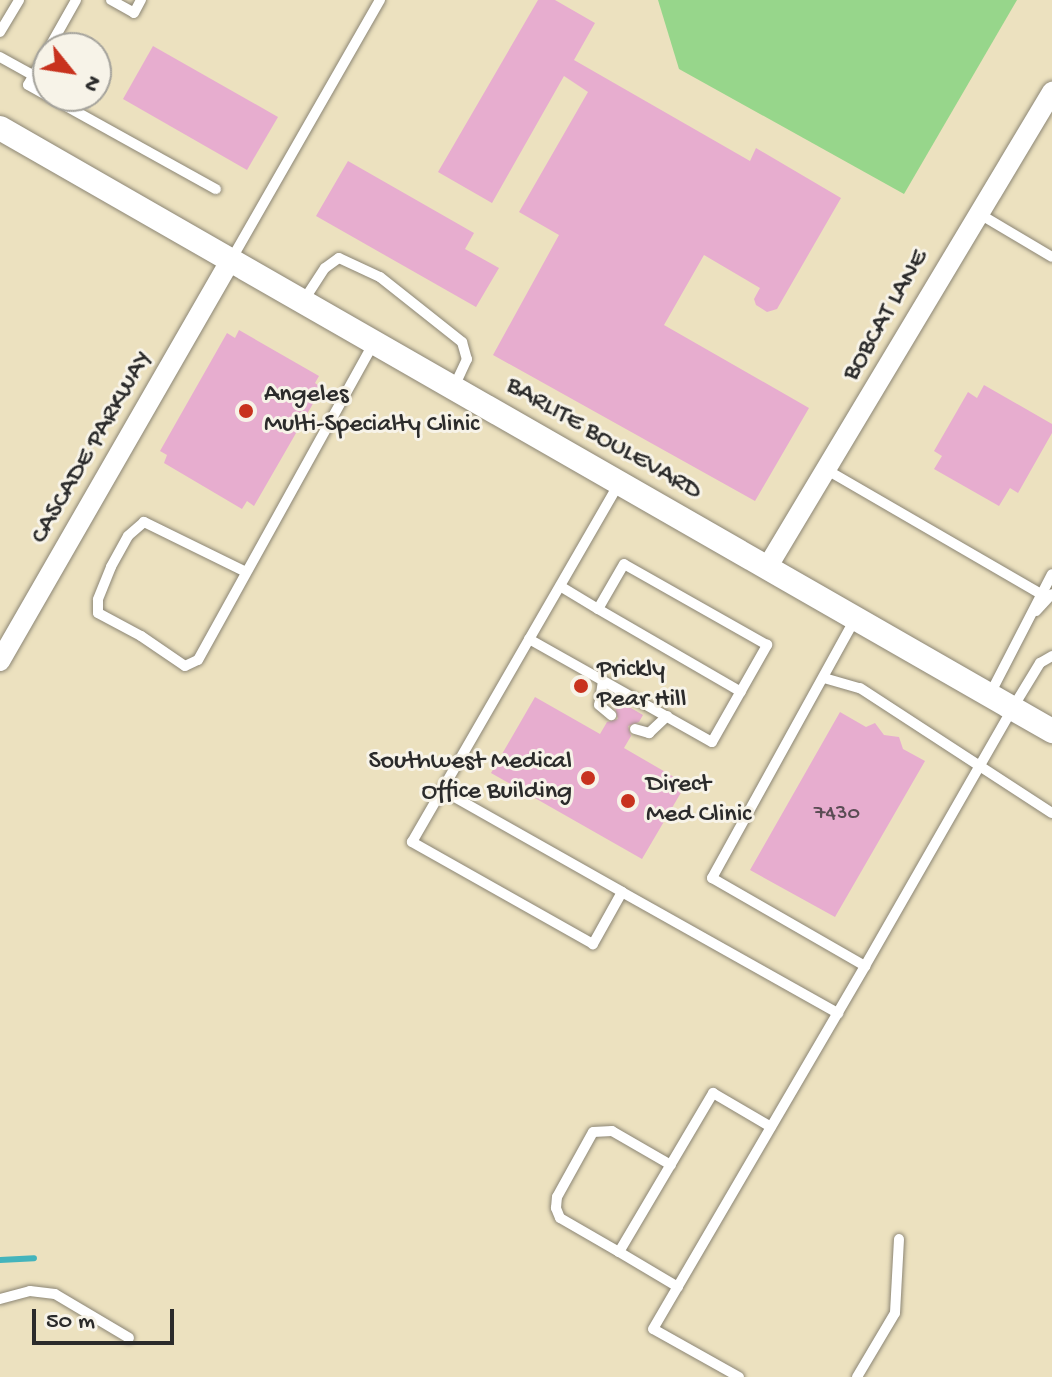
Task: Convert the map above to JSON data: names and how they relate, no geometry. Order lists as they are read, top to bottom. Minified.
{"streets":{"street":["BOBCAT LANE","BARLITE BOULEVARD","CASCADE PARKWAY"]},"crossings":[["BOBCAT LANE","BARLITE BOULEVARD"],["BARLITE BOULEVARD","CASCADE PARKWAY"]],"places":["Angeles Multi-Specialty Clinic","Prickly Pear Hill","Southwest Medical Office Building","Direct Med Clinic"],"house_numbers":["7430"],"scale_bar":"50 m","north":"bottom right"}
